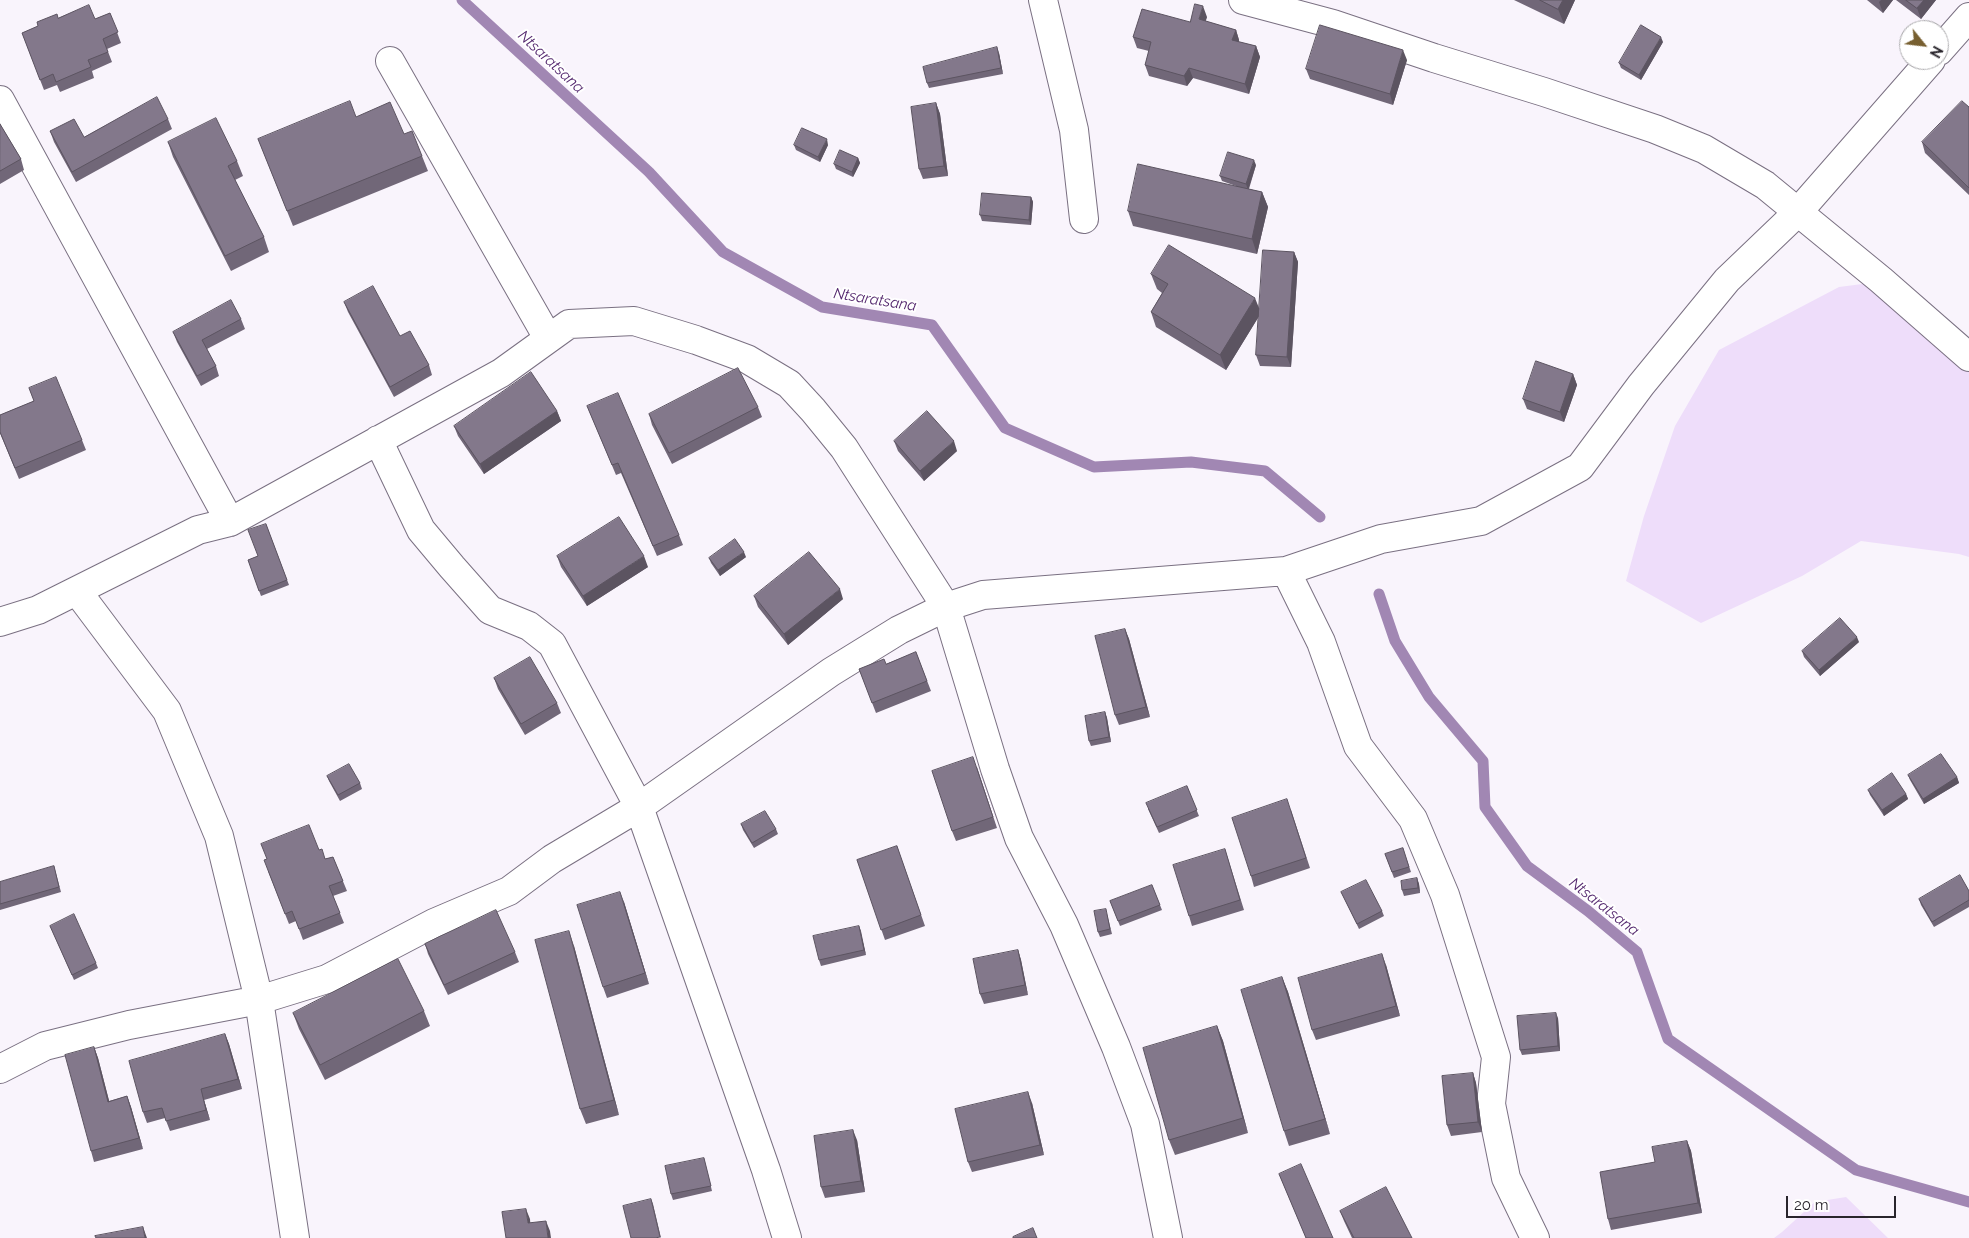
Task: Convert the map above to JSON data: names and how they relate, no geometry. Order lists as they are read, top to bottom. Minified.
{"water":["Ntsaratsana"],"scale_bar":"20 m","north":"bottom right"}
